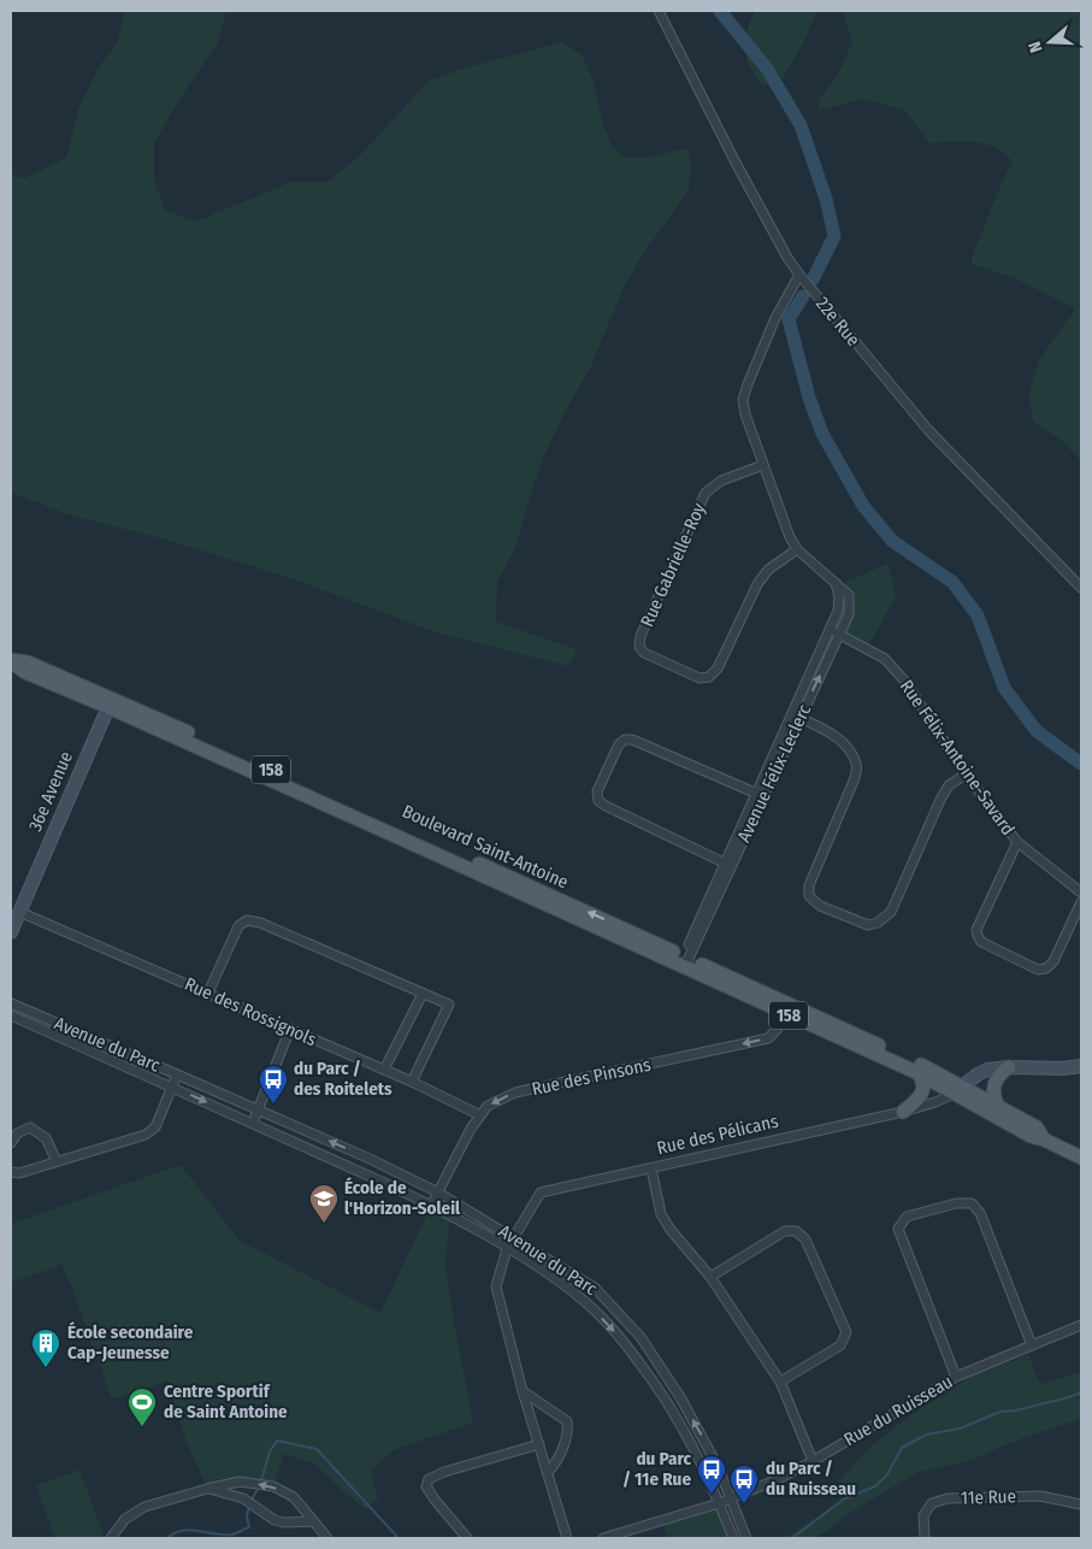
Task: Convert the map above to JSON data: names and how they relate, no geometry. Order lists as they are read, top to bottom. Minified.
{"streets":{"main road":["158","Boulevard Saint-Antoine"],"street":["22e Rue","Rue Gabrielle-Roy","Rue Félix-Antoine-Savard","Avenue Félix-Leclerc","36e Avenue","Rue des Rossignols","Avenue du Parc","Rue des Pinsons","Rue des Pélicans","Rue du Ruisseau","11e Rue"]},"crossings":[["22e Rue","Avenue Félix-Leclerc"],["Rue Gabrielle-Roy","Avenue Félix-Leclerc"],["Rue Félix-Antoine-Savard","Avenue Félix-Leclerc"],["158","Boulevard Saint-Antoine"],["158","Rue des Pélicans"],["Avenue Félix-Leclerc","Boulevard Saint-Antoine"],["36e Avenue","Boulevard Saint-Antoine"],["36e Avenue","Rue des Rossignols"],["Boulevard Saint-Antoine","Rue des Pinsons"],["Boulevard Saint-Antoine","Rue des Pélicans"],["Rue des Rossignols","Rue des Pinsons"],["Avenue du Parc","Rue des Pinsons"],["Avenue du Parc","Rue des Pélicans"],["Avenue du Parc","Rue du Ruisseau"]],"one_way":["Rue des Pinsons"],"places":{"bus stop":["du Parc / des Roitelets","du Parc / 11e Rue","du Parc / du Ruisseau"],"school or university":["École de l'Horizon-Soleil"],"building":["École secondaire Cap-Jeunesse"],"sports":["Centre Sportif de Saint Antoine"]},"north":"left"}
